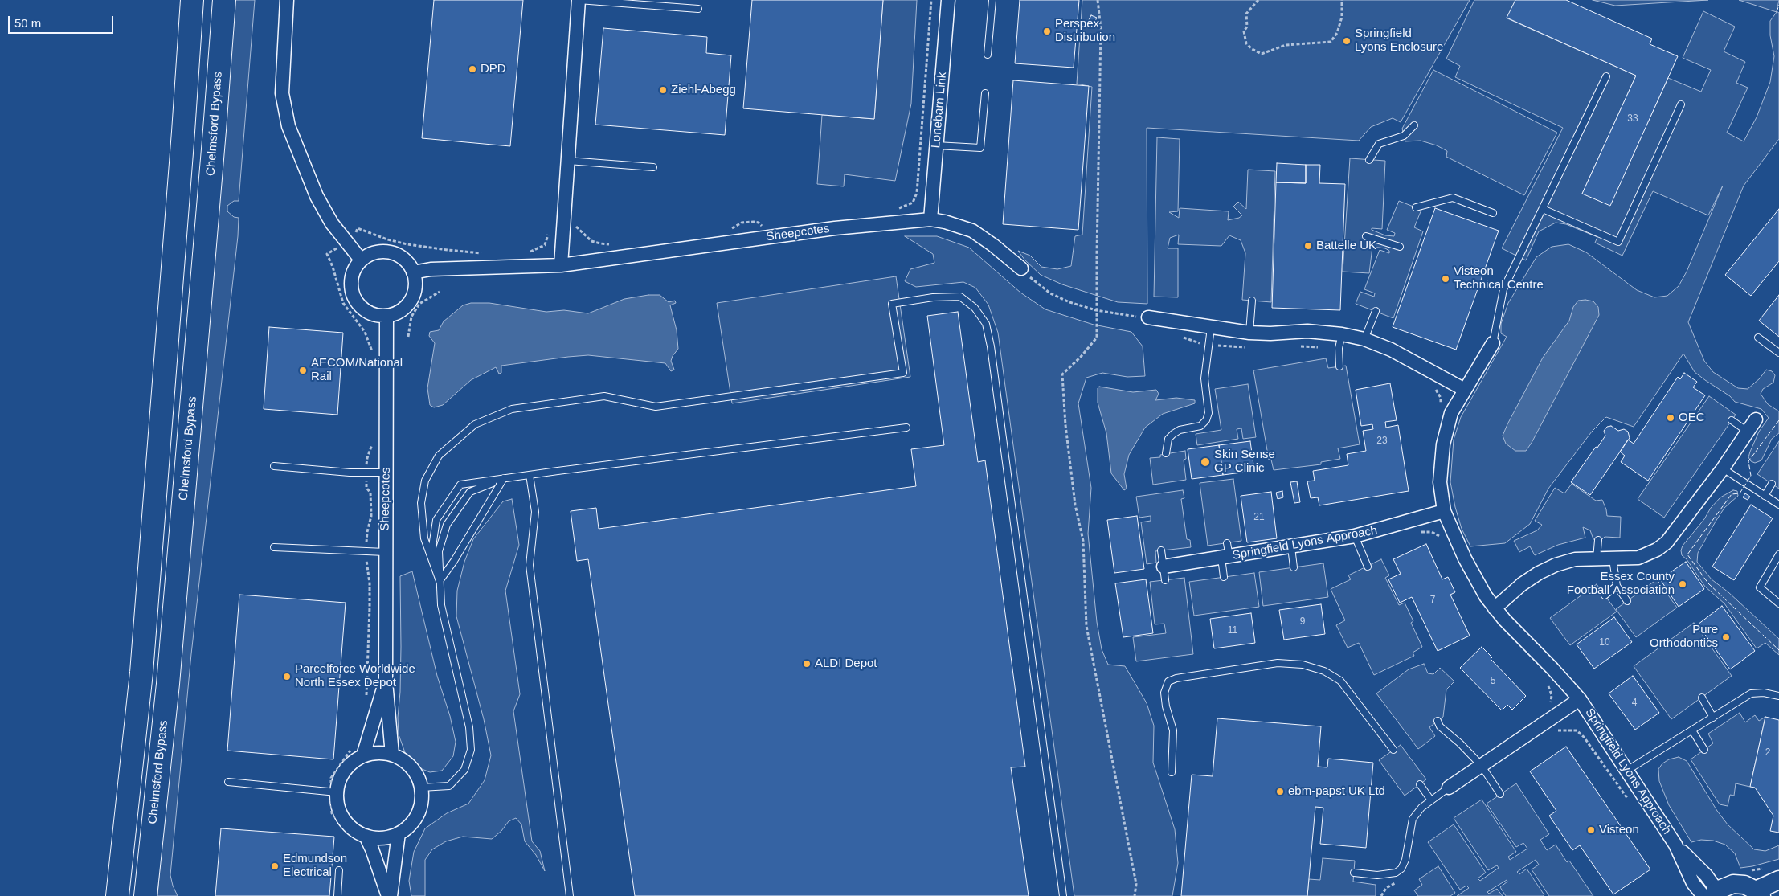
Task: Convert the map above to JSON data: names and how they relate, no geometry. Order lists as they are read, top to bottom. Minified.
{"streets":{"highway":["Chelmsford Bypass"],"street":["Lonebarn Link","Sheepcotes","Springfield Lyons Approach"]},"crossings":[["Lonebarn Link","Sheepcotes"]],"places":["Perspex Distribution","Springfield Lyons Enclosure","DPD","Ziehl-Abegg","Battelle UK","Visteon Technical Centre","AECOM/National Rail","OEC","Skin Sense GP Clinic","Essex County Football Association","Pure Orthodontics","ALDI Depot","Parcelforce Worldwide North Essex Depot","ebm-papst UK Ltd","Visteon","Edmundson Electrical"],"house_numbers":["33","23","21","7","9","11","10","5","4","2"],"scale_bar":"50 m"}
